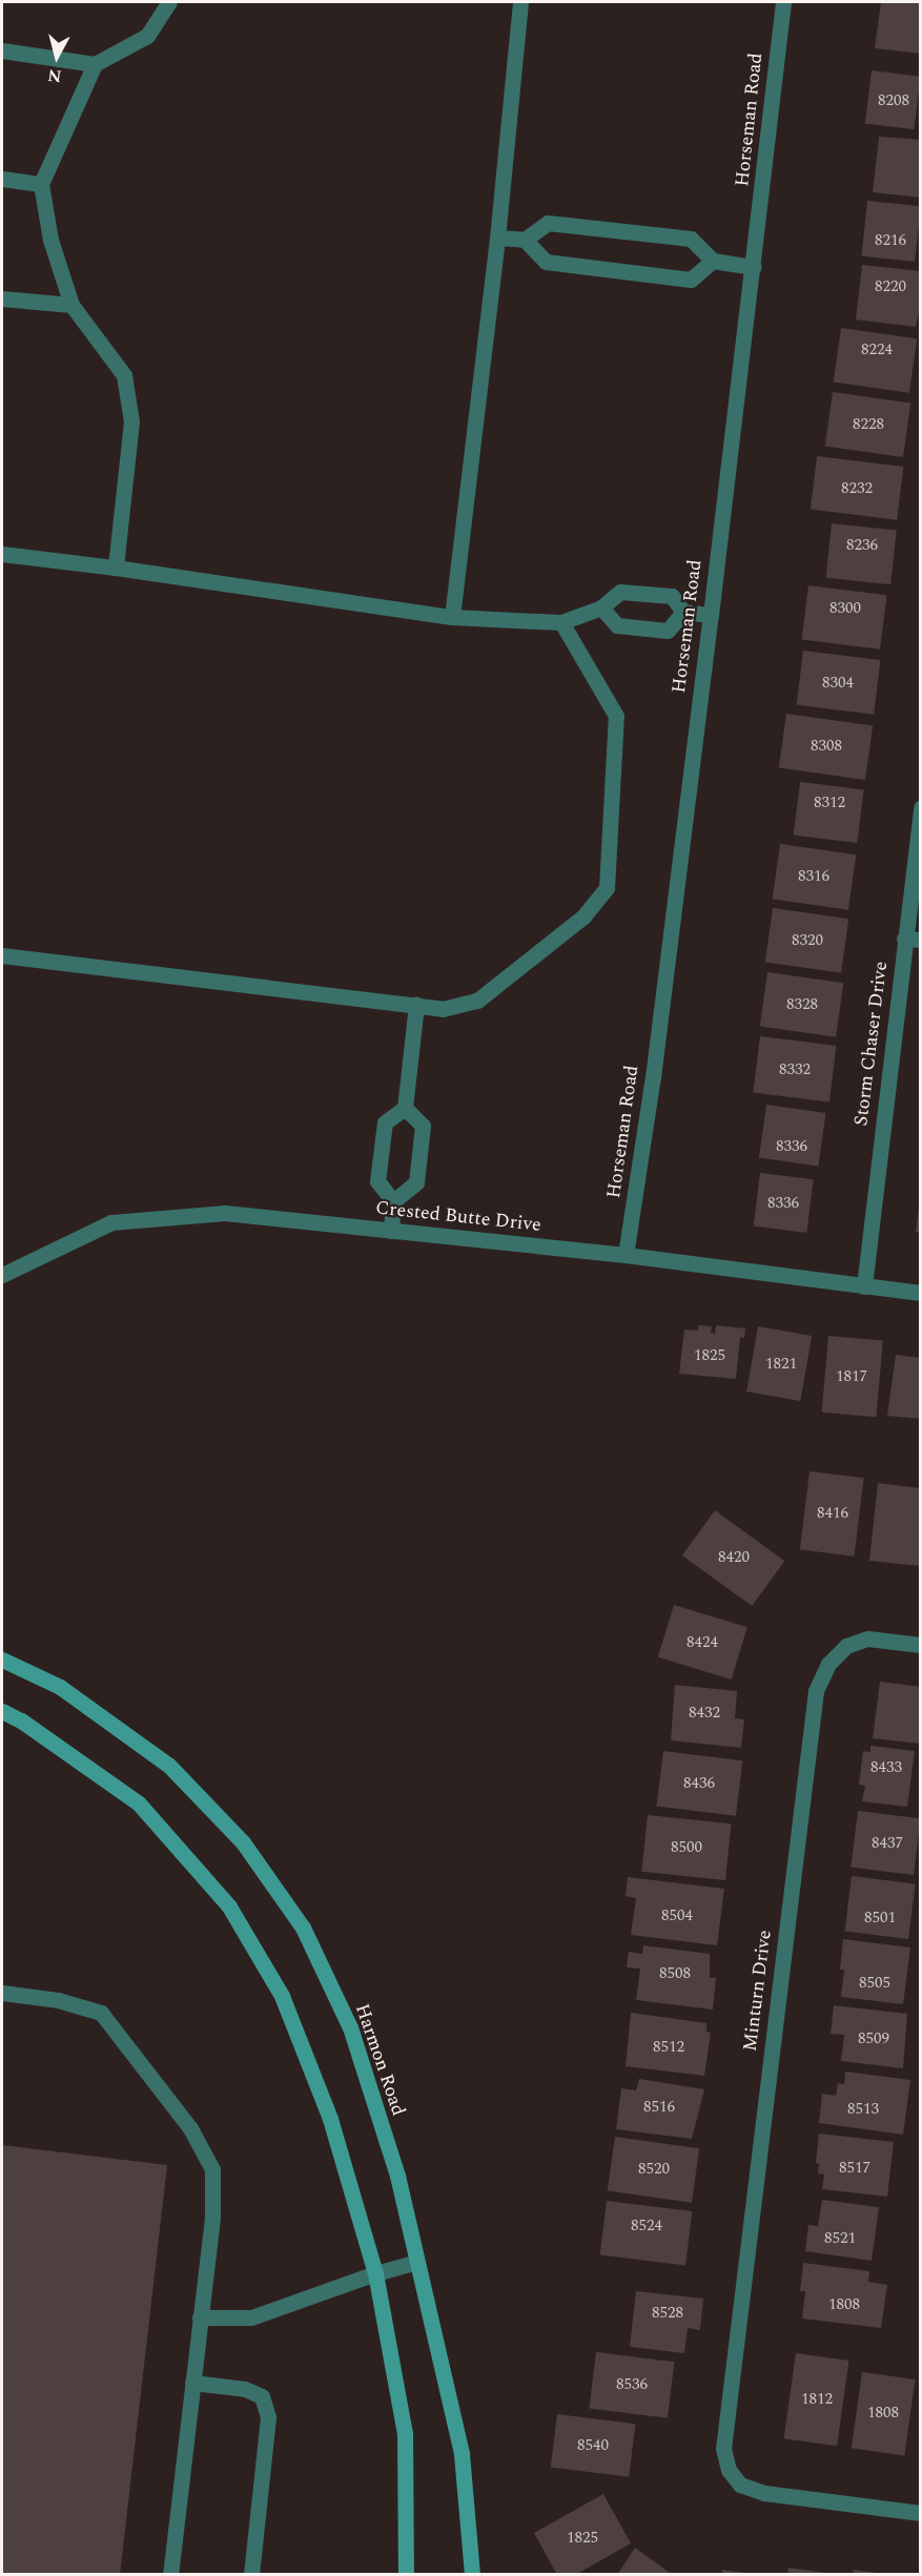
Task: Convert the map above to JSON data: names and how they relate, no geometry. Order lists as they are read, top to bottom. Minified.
{"streets":{"street":["Horseman Road","Storm Chaser Drive","Crested Butte Drive","Minturn Drive","Harmon Road"]},"crossings":[["Horseman Road","Crested Butte Drive"],["Storm Chaser Drive","Crested Butte Drive"]],"house_numbers":["8208","8216","8220","8224","8228","8232","8236","8300","8304","8308","8312","8316","8320","8328","8332","8336","8336","1825","1821","1817","8416","8420","8424","8432","8433","8436","8437","8500","8504","8501","8508","8505","8509","8512","8516","8513","8517","8520","8524","8521","1808","8528","8536","1812","1808","8540","1825"],"north":"bottom"}
